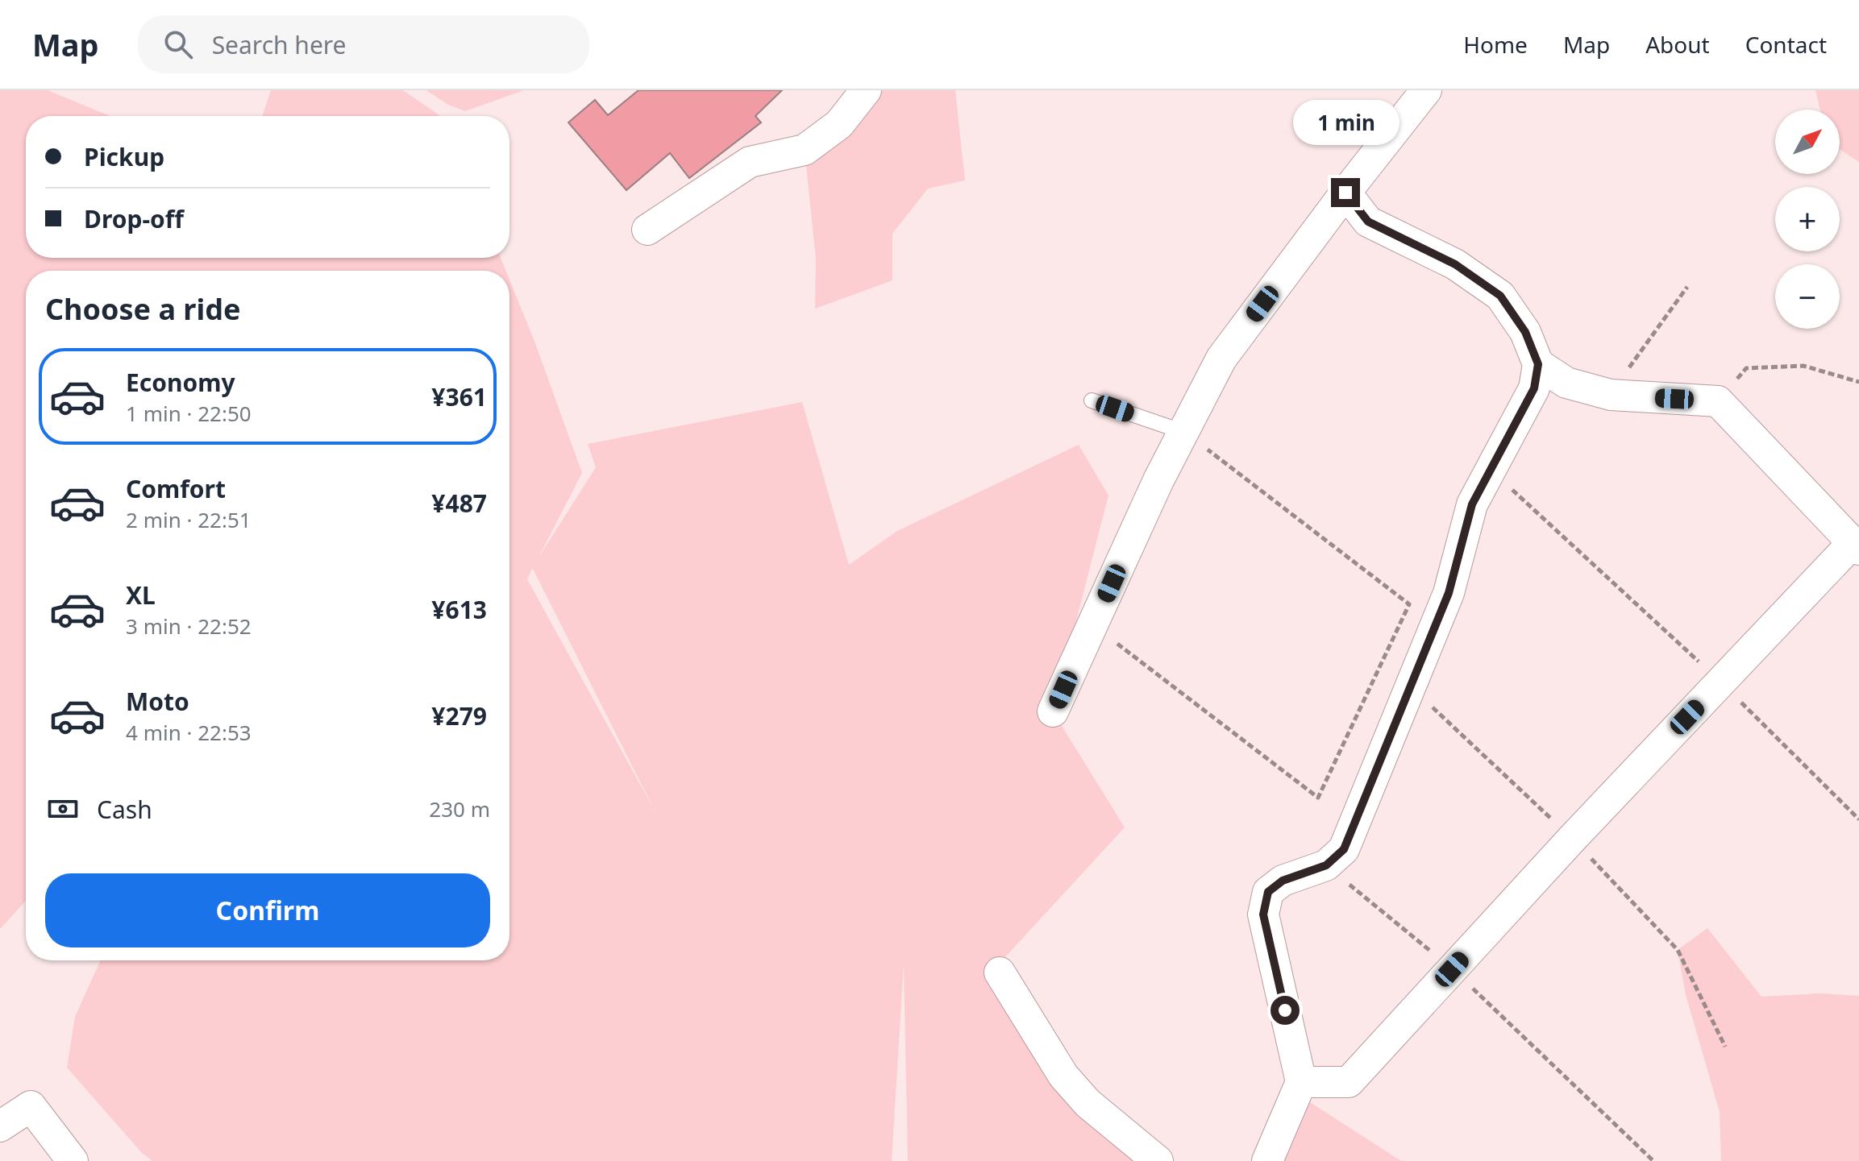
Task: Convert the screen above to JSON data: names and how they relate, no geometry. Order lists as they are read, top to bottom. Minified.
{"north":"top right","page":{"header":"Map","search":"Search here","nav":["Home","Map","About","Contact"],"bubble":"1 min","map_buttons":["+","−"],"banner":["Pickup","Drop-off"],"heading":"Choose a ride","list":[{"name":"Economy","note":"1 min · 22:50","value":"¥361"},{"name":"Comfort","note":"2 min · 22:51","value":"¥487"},{"name":"XL","note":"3 min · 22:52","value":"¥613"},{"name":"Moto","note":"4 min · 22:53","value":"¥279"}],"pay":["Cash","230 m"],"buttons":"Confirm"}}
